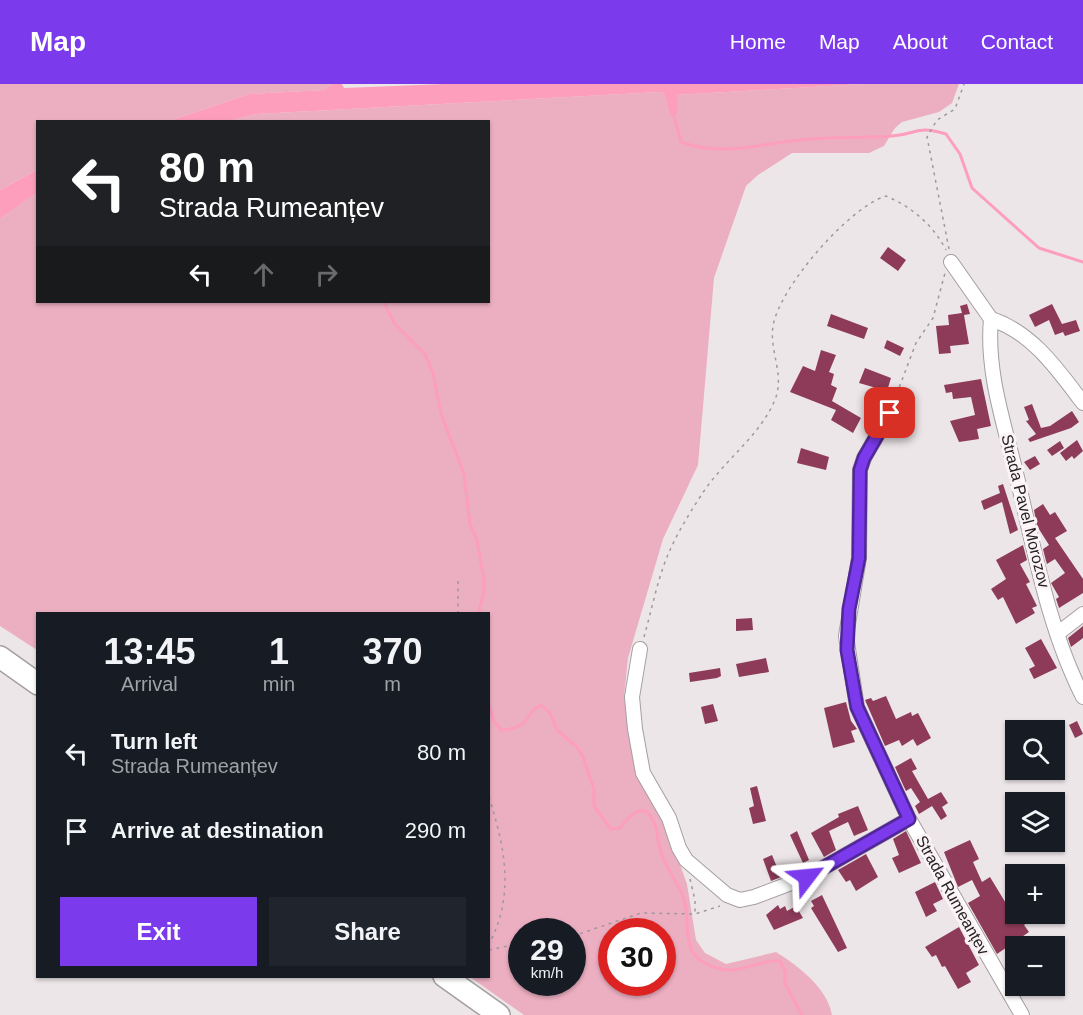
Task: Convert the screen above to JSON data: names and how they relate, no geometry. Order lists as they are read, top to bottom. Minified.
{"streets":{"street":["Strada Pavel Morozov","Strada Rumeanțev"]},"page":{"header":"Map","nav":["Home","Map","About","Contact"],"turn":["80 m","Strada Rumeanțev"],"eta":["13:45","Arrival","1","min","370","m"],"list":[{"name":"Turn left","note":"Strada Rumeanțev","value":"80 m"},{"name":"Arrive at destination","value":"290 m"}],"map_buttons":["+","−"],"buttons":["Exit","Share"],"speed":"29 km/h","limit":"30"}}
